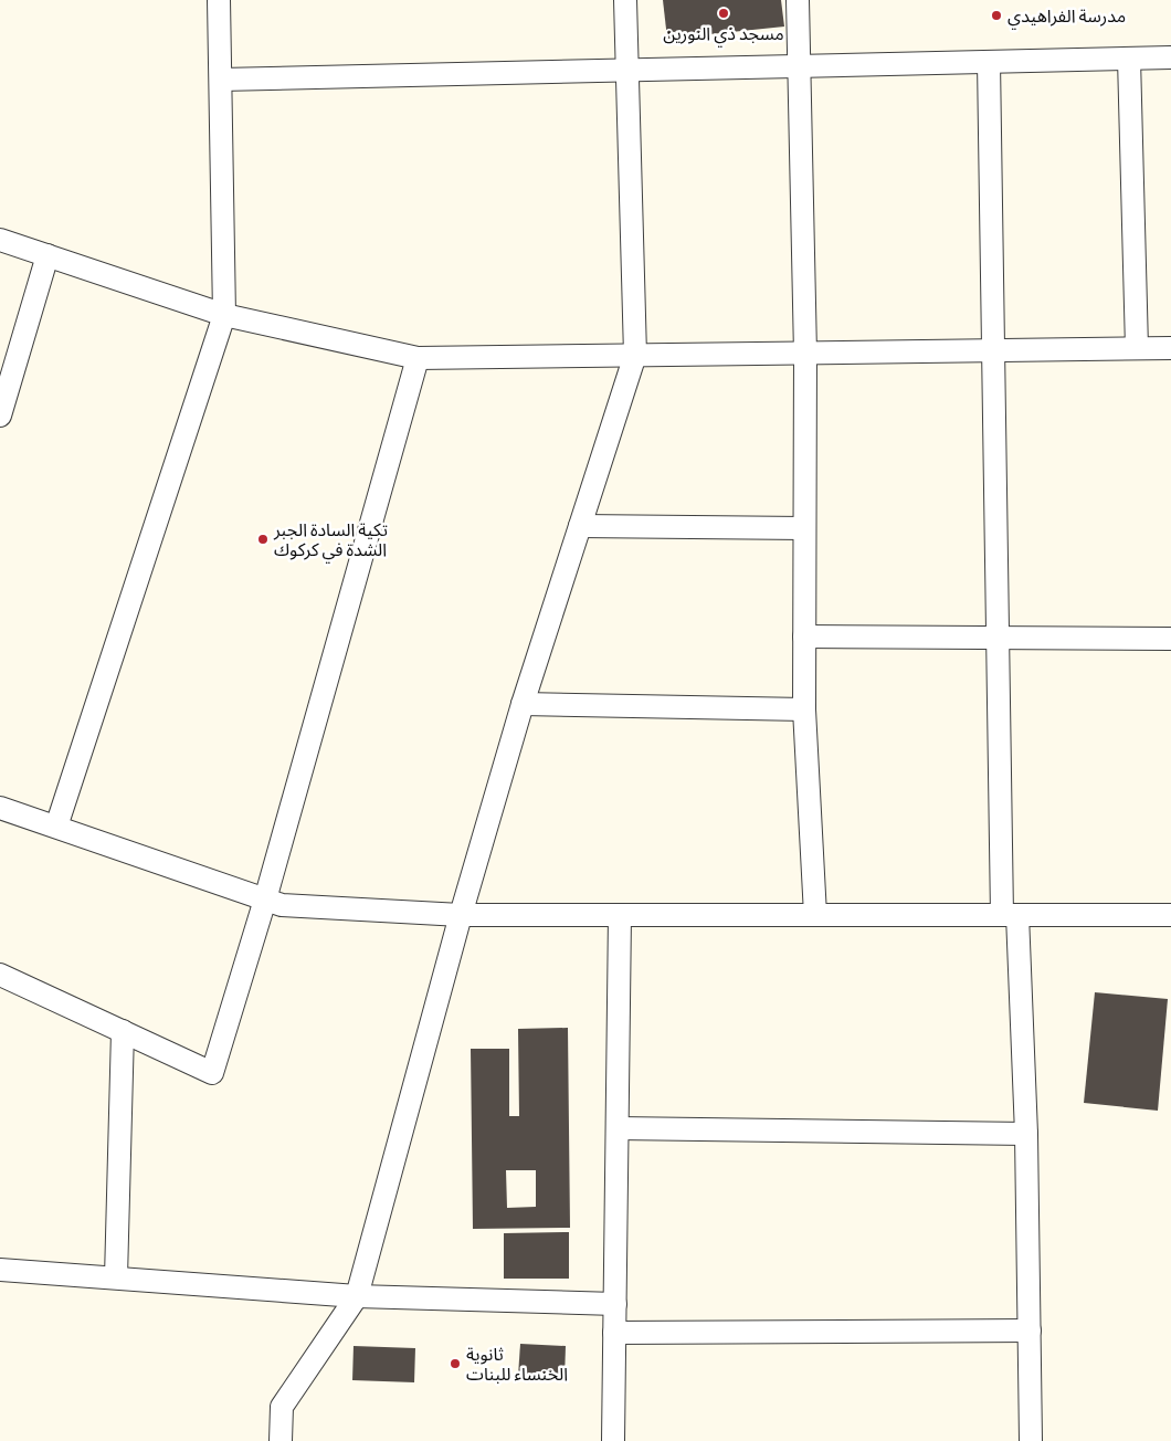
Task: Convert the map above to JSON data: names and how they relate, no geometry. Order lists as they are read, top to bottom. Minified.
{"places":["مسجد ذي النورين","مدرسة الفراهيدي","تكية السادة الجبر الشدة في كركوك","ثانوية الخنساء للبنات"]}
